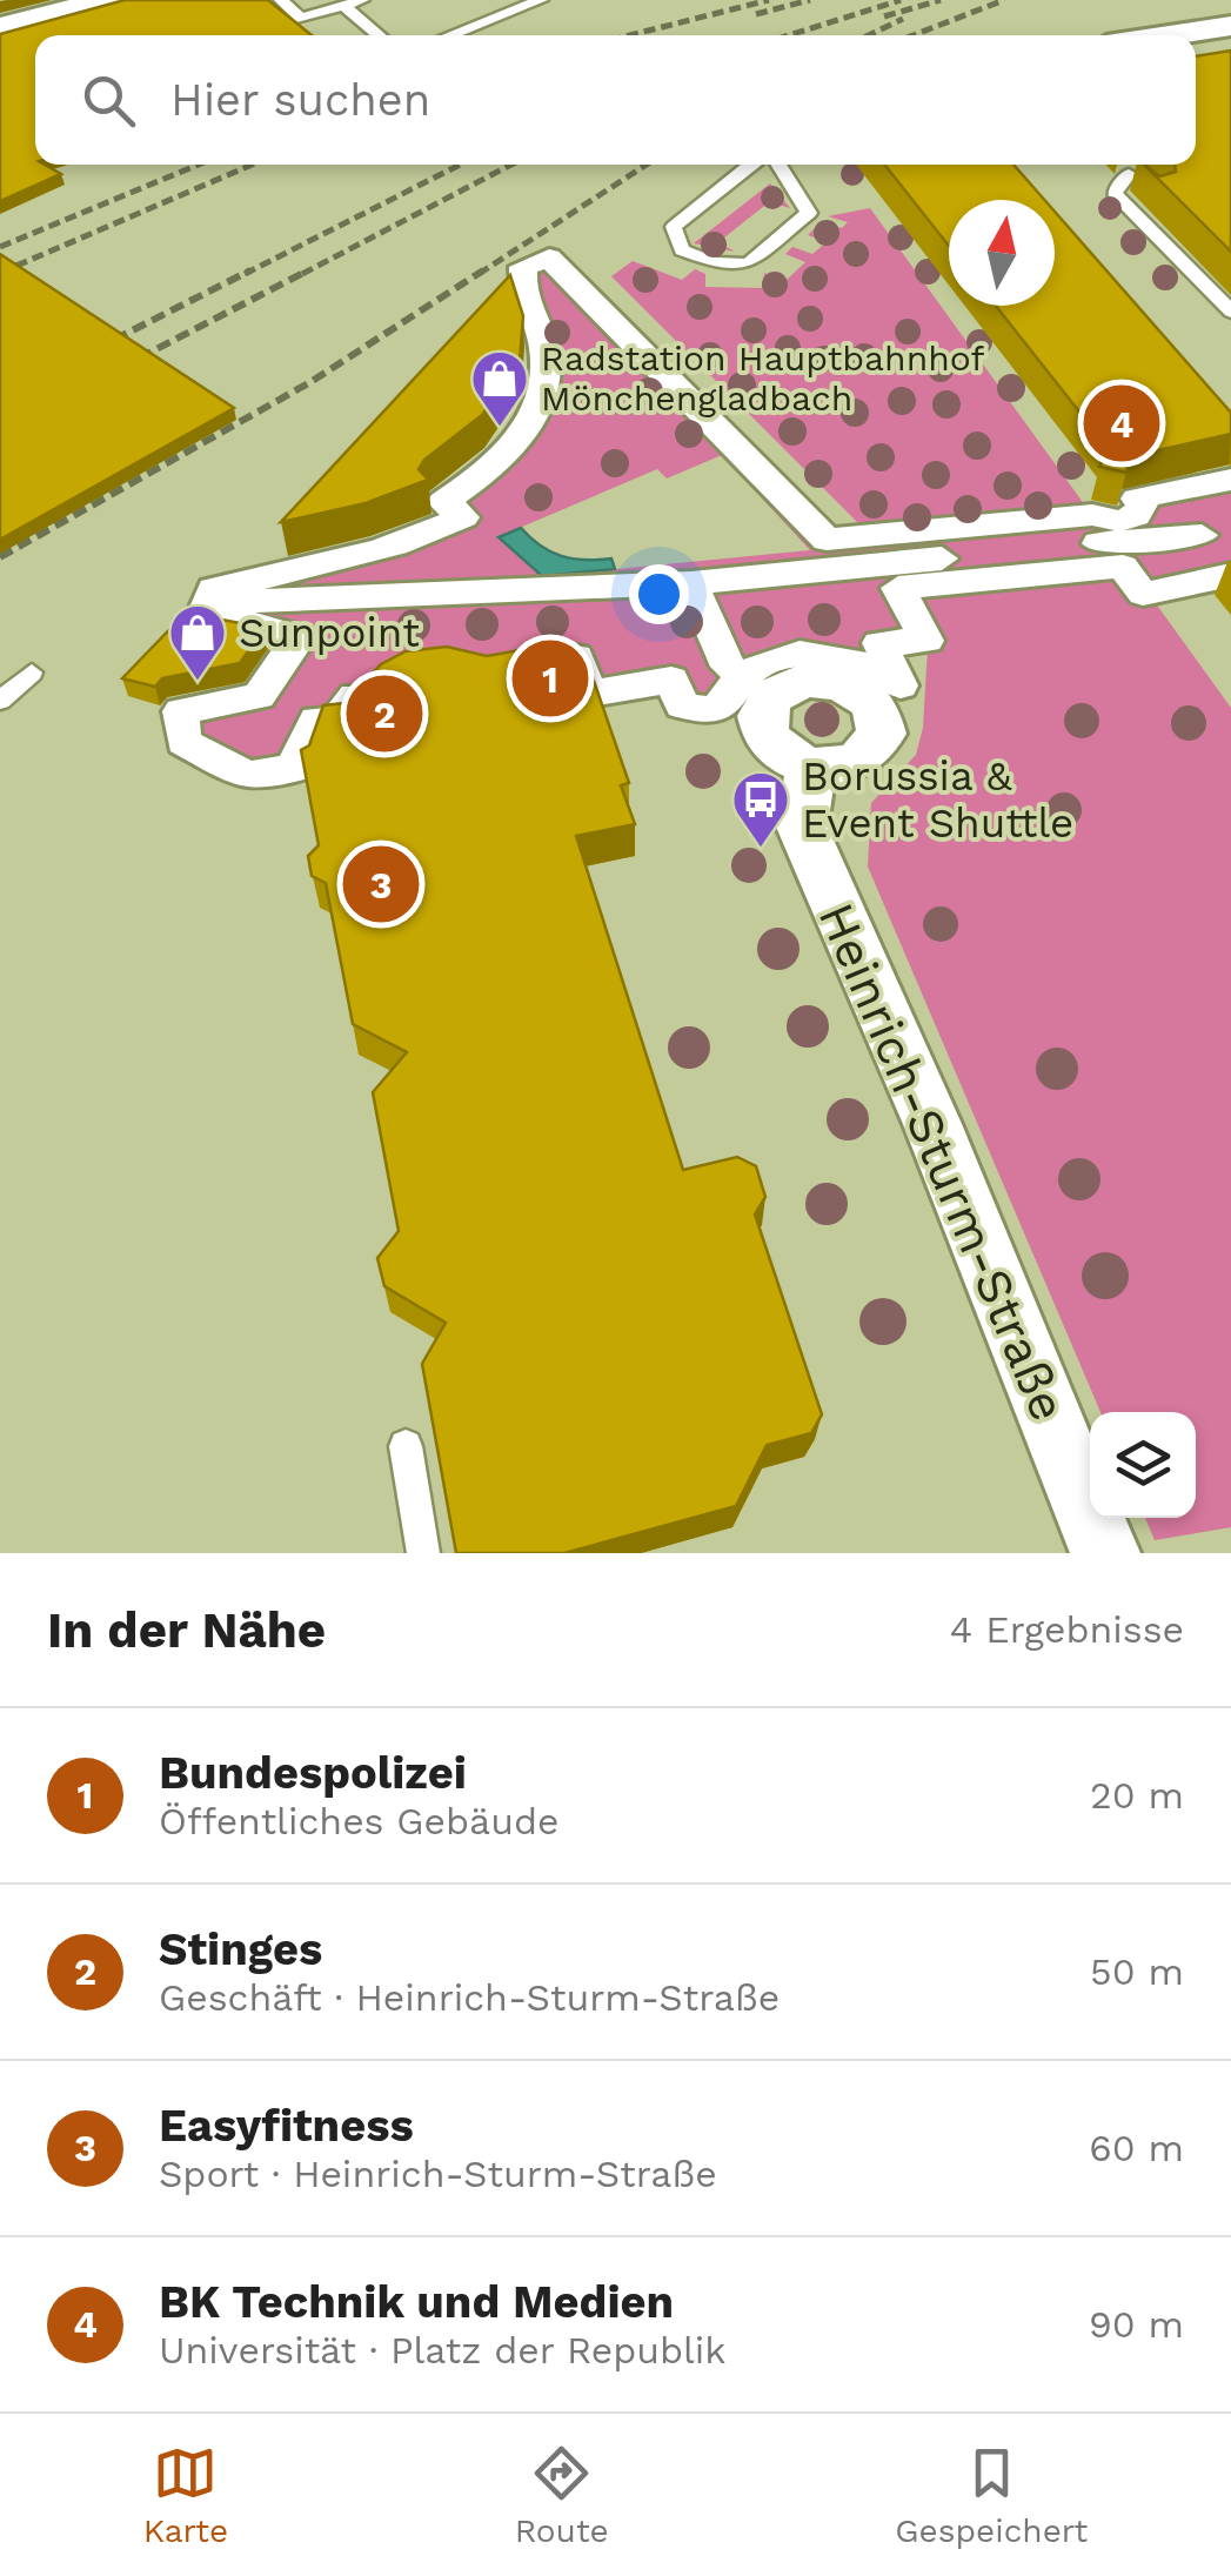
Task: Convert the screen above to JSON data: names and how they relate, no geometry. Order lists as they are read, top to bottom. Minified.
{"streets":{"street":["Heinrich-Sturm-Straße"]},"places":{"shop":["Radstation Hauptbahnhof Mönchengladbach","Sunpoint"],"bus stop":["Borussia & Event Shuttle"]},"north":"top","page":{"search":"Hier suchen","pins":["4","1","2","3"],"heading":["In der Nähe","4 Ergebnisse"],"list":[{"mark":"1","name":"Bundespolizei","note":"Öffentliches Gebäude","value":"20 m"},{"mark":"2","name":"Stinges","note":"Geschäft · Heinrich-Sturm-Straße","value":"50 m"},{"mark":"3","name":"Easyfitness","note":"Sport · Heinrich-Sturm-Straße","value":"60 m"},{"mark":"4","name":"BK Technik und Medien","note":"Universität · Platz der Republik","value":"90 m"}],"nav":["Karte","Route","Gespeichert"]}}
